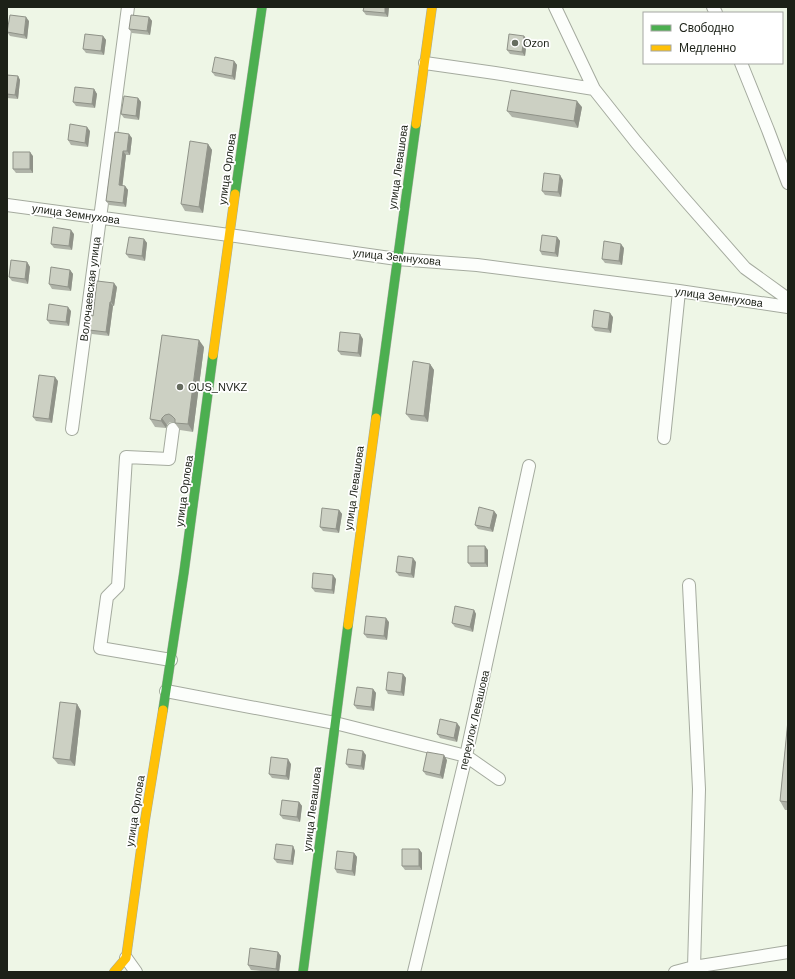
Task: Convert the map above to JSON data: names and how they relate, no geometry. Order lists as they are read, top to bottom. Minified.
{"streets":{"street":["улица Левашова","улица Орлова","улица Земнухова","Волочаевская улица","переулок Левашова"]},"crossings":[["улица Левашова","улица Земнухова"],["улица Орлова","улица Земнухова"],["улица Земнухова","Волочаевская улица"]],"places":["Ozon","OUS_NVKZ"],"legend":["Свободно","Медленно"]}
